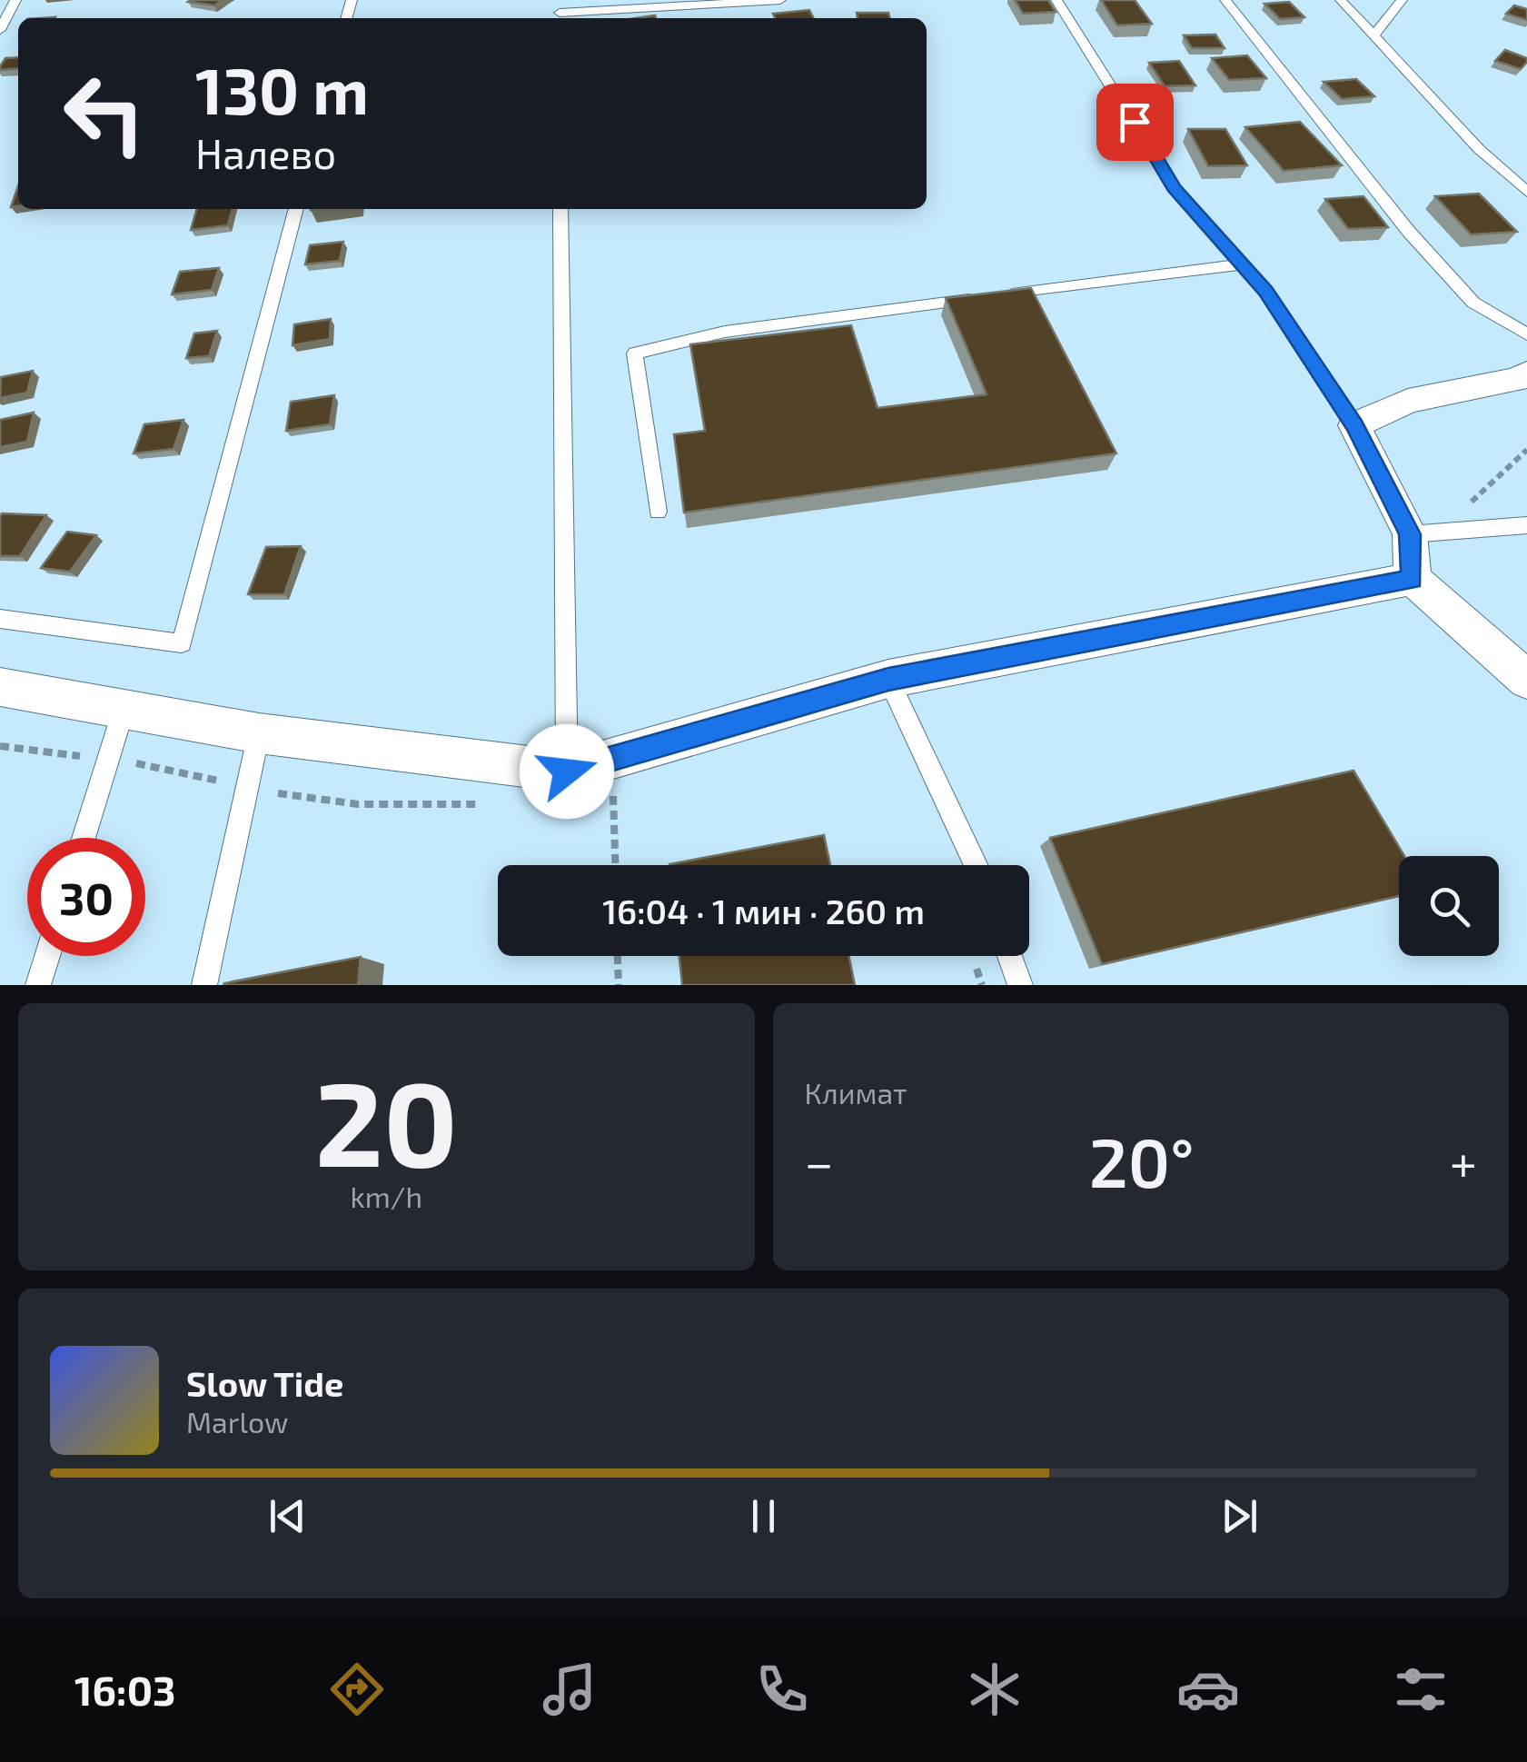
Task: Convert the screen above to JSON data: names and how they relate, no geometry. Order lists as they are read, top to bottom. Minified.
{"page":{"turn":["130 m","Налево"],"limit":"30","trip":"16:04 · 1 мин · 260 m","tile":[["20","km/h"],"Климат"],"heat":["−","20°","+"],"song":["Slow Tide","Marlow"],"tabs":"16:03"}}
